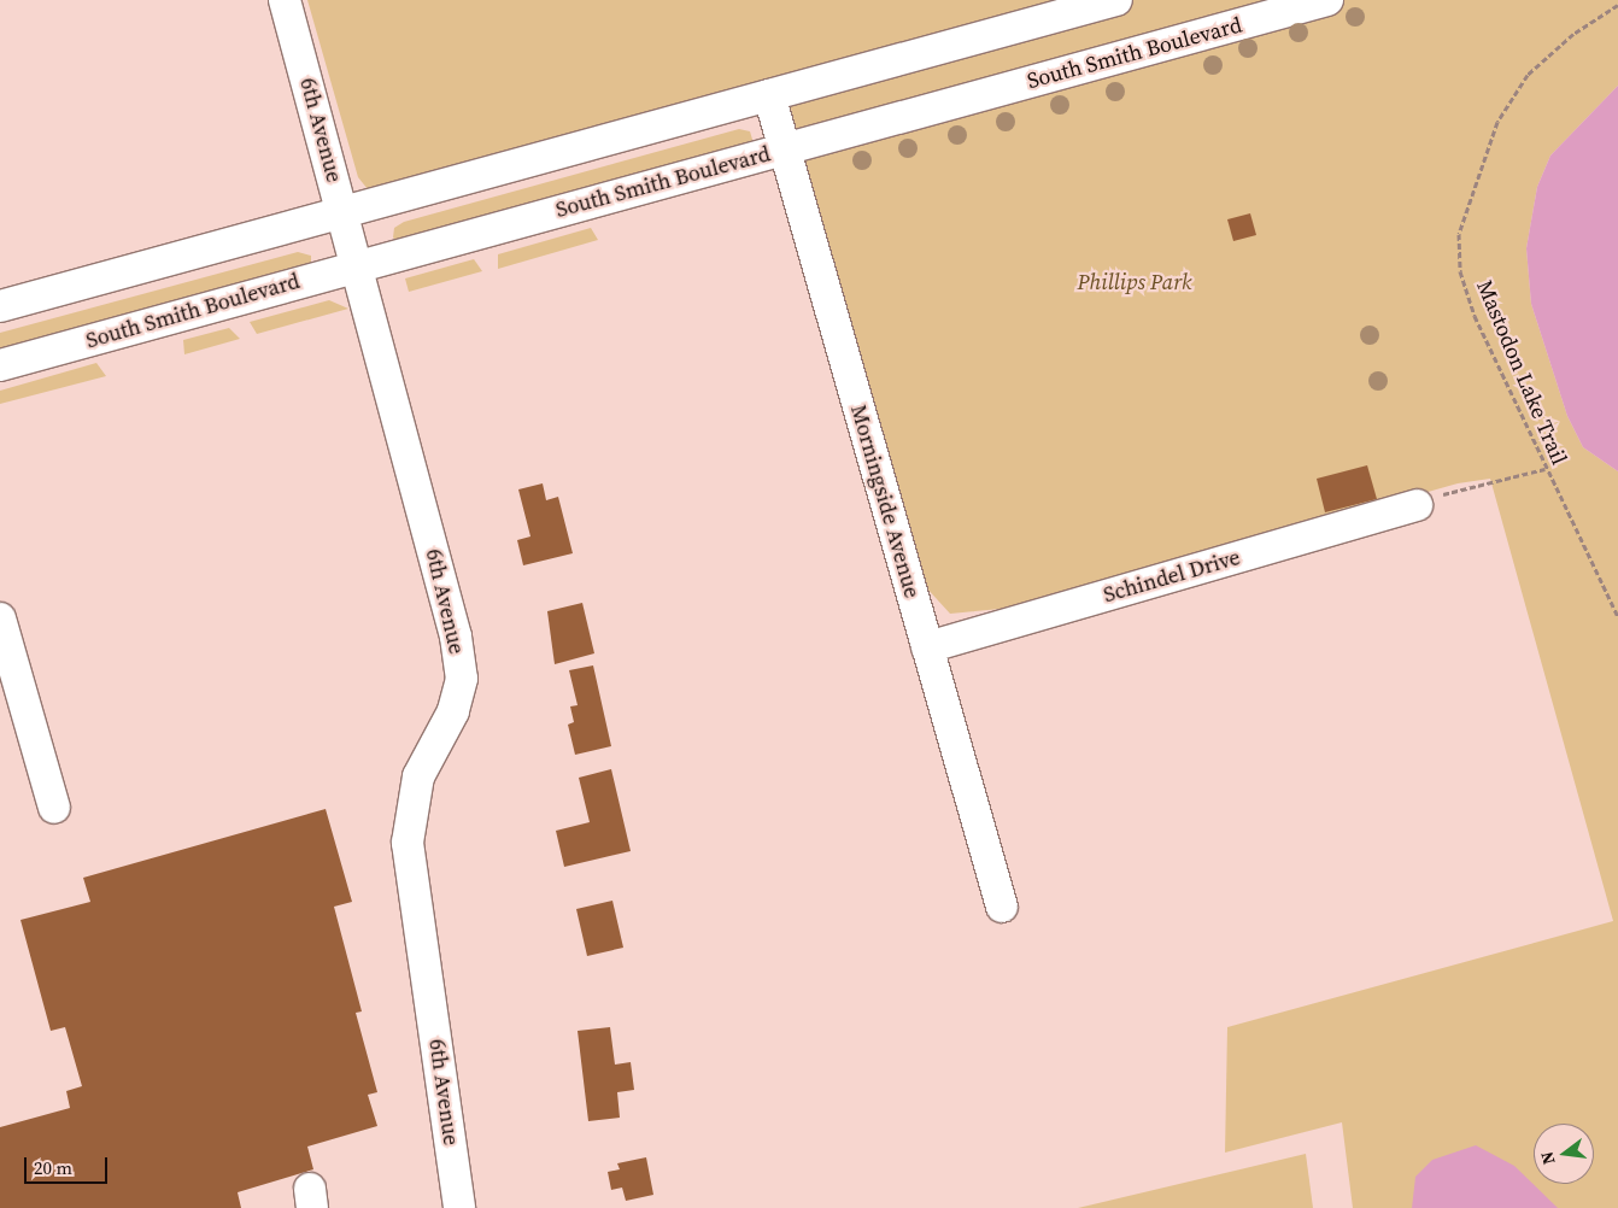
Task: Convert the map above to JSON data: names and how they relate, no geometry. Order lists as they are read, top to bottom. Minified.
{"streets":{"street":["South Smith Boulevard","6th Avenue","Morningside Avenue","Schindel Drive"],"path":["Mastodon Lake Trail"]},"crossings":[["South Smith Boulevard","6th Avenue"],["South Smith Boulevard","Morningside Avenue"],["Morningside Avenue","Schindel Drive"]],"parks":["Phillips Park"],"scale_bar":"20 m","north":"left"}
